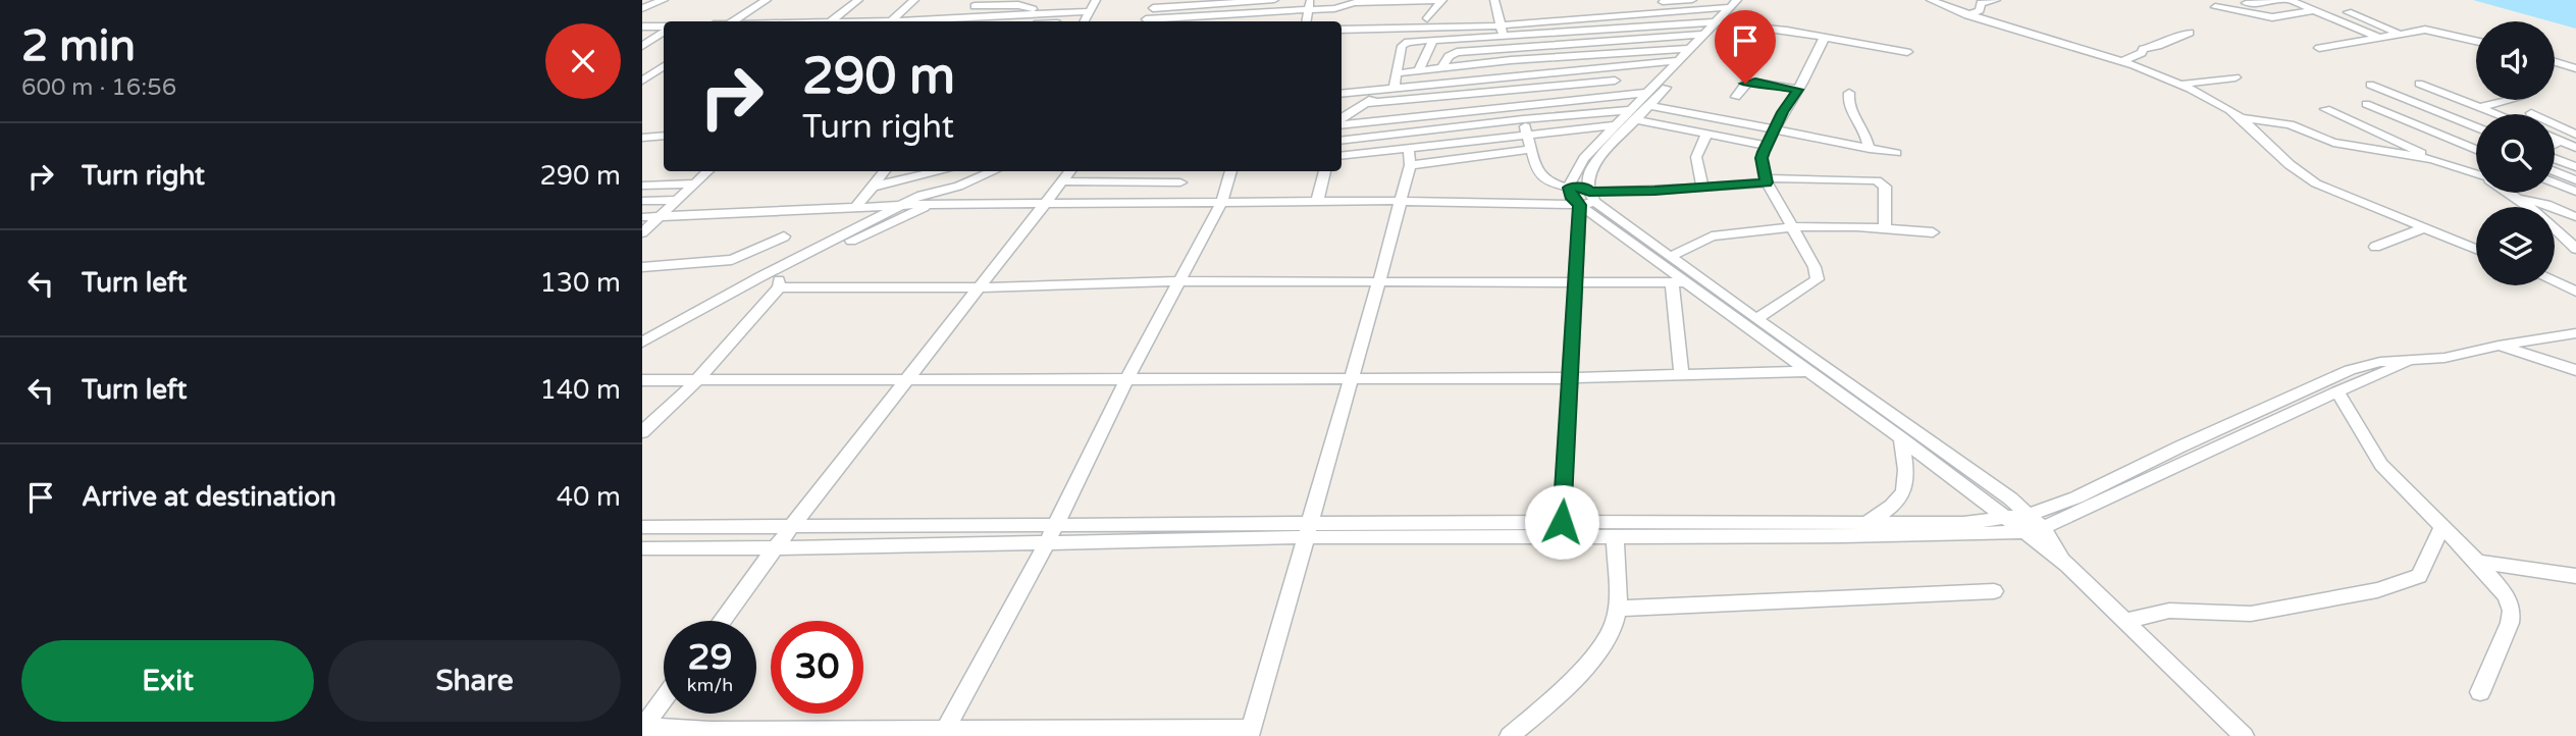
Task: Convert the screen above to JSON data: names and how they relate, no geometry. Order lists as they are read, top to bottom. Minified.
{"page":{"heading":["2 min","600 m · 16:56"],"turn":["290 m","Turn right"],"list":[{"name":"Turn right","value":"290 m"},{"name":"Turn left","value":"130 m"},{"name":"Turn left","value":"140 m"},{"name":"Arrive at destination","value":"40 m"}],"speed":"29 km/h","limit":"30","buttons":["Exit","Share"]}}
